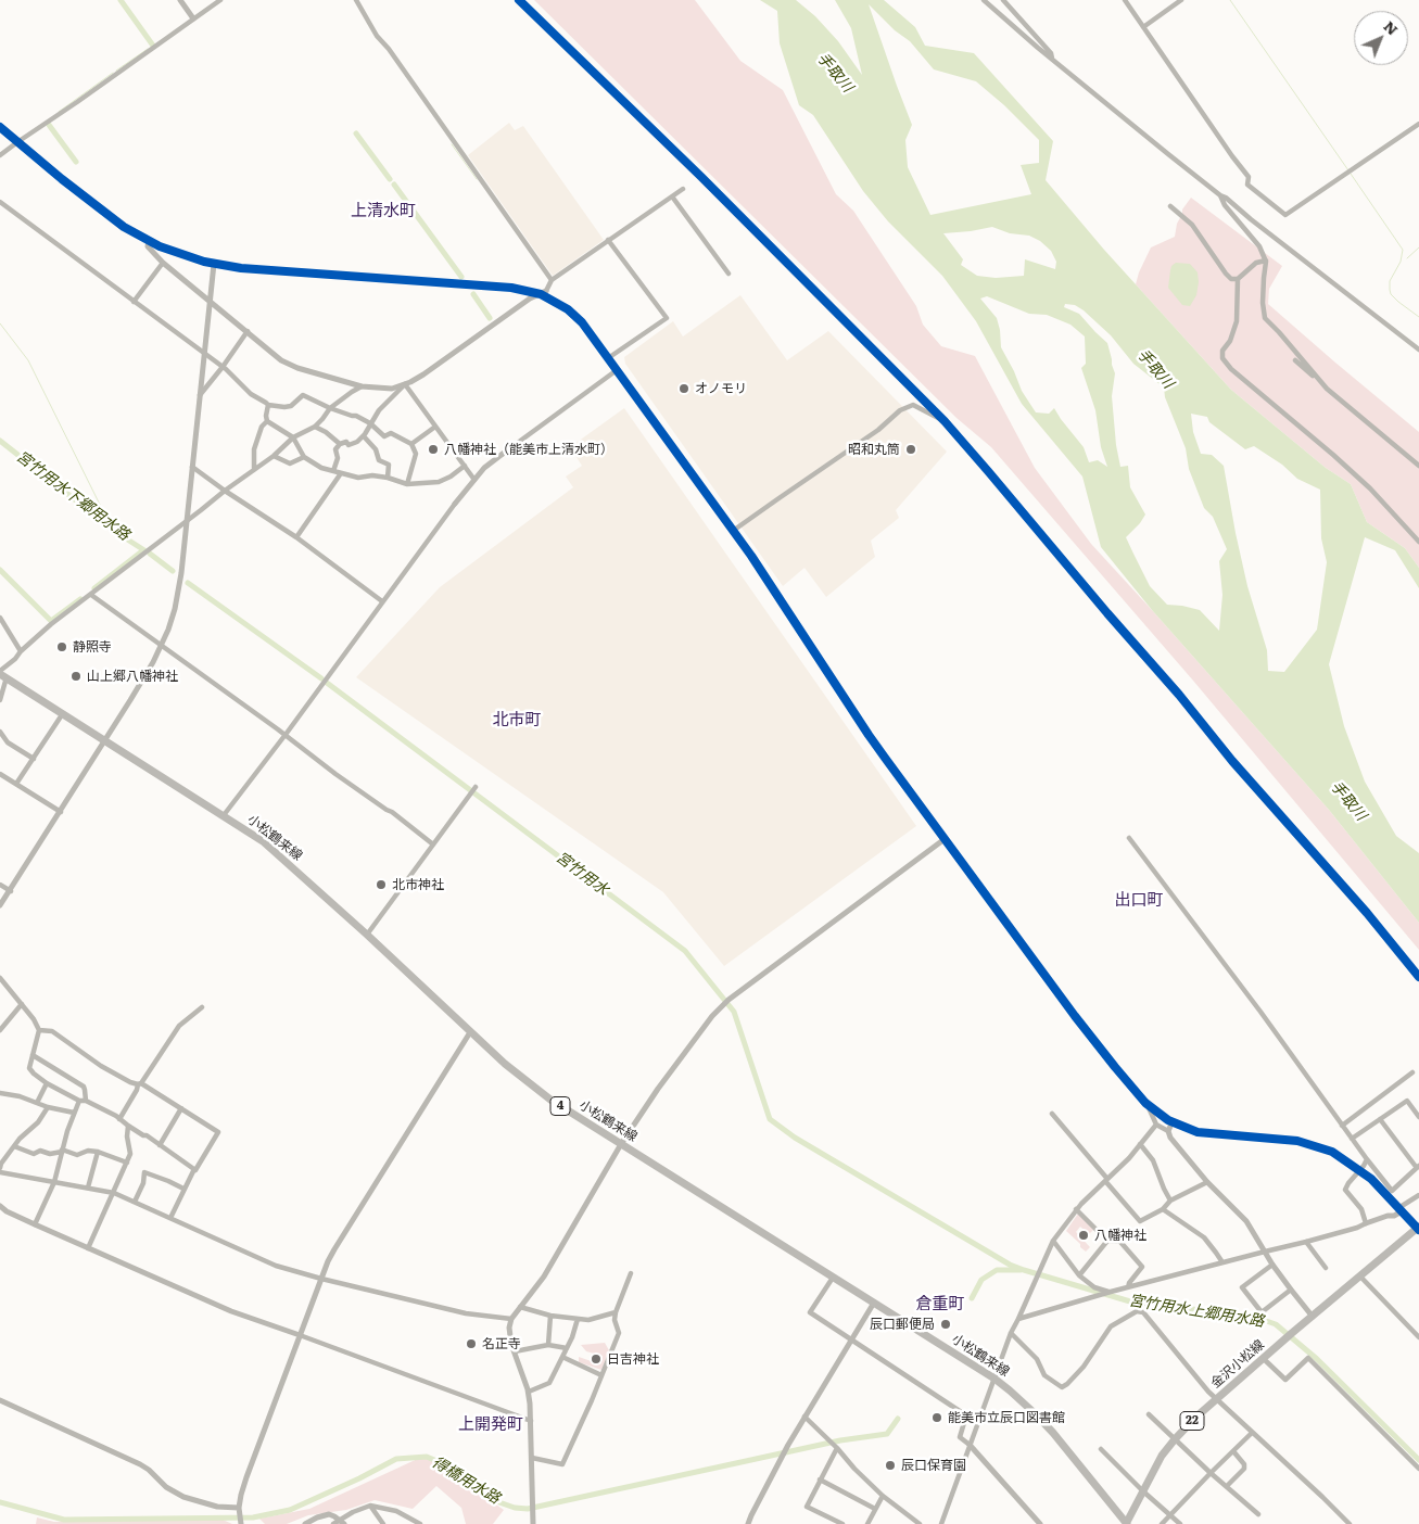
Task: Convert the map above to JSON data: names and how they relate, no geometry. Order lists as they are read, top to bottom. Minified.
{"streets":{"main road":["小松鶴来線","4","金沢小松線","22"]},"crossings":[["小松鶴来線","金沢小松線"]],"districts":["上清水町","北市町","出口町","倉重町","上開発町"],"water":["手取川","宮竹用水下郷用水路","宮竹用水","宮竹用水上郷用水路","得橋用水路"],"places":["オノモリ","八幡神社（能美市上清水町）","昭和丸筒","静照寺","山上郷八幡神社","北市神社","八幡神社","辰口郵便局","名正寺","日吉神社","能美市立辰口図書館","辰口保育園"],"north":"top right"}
